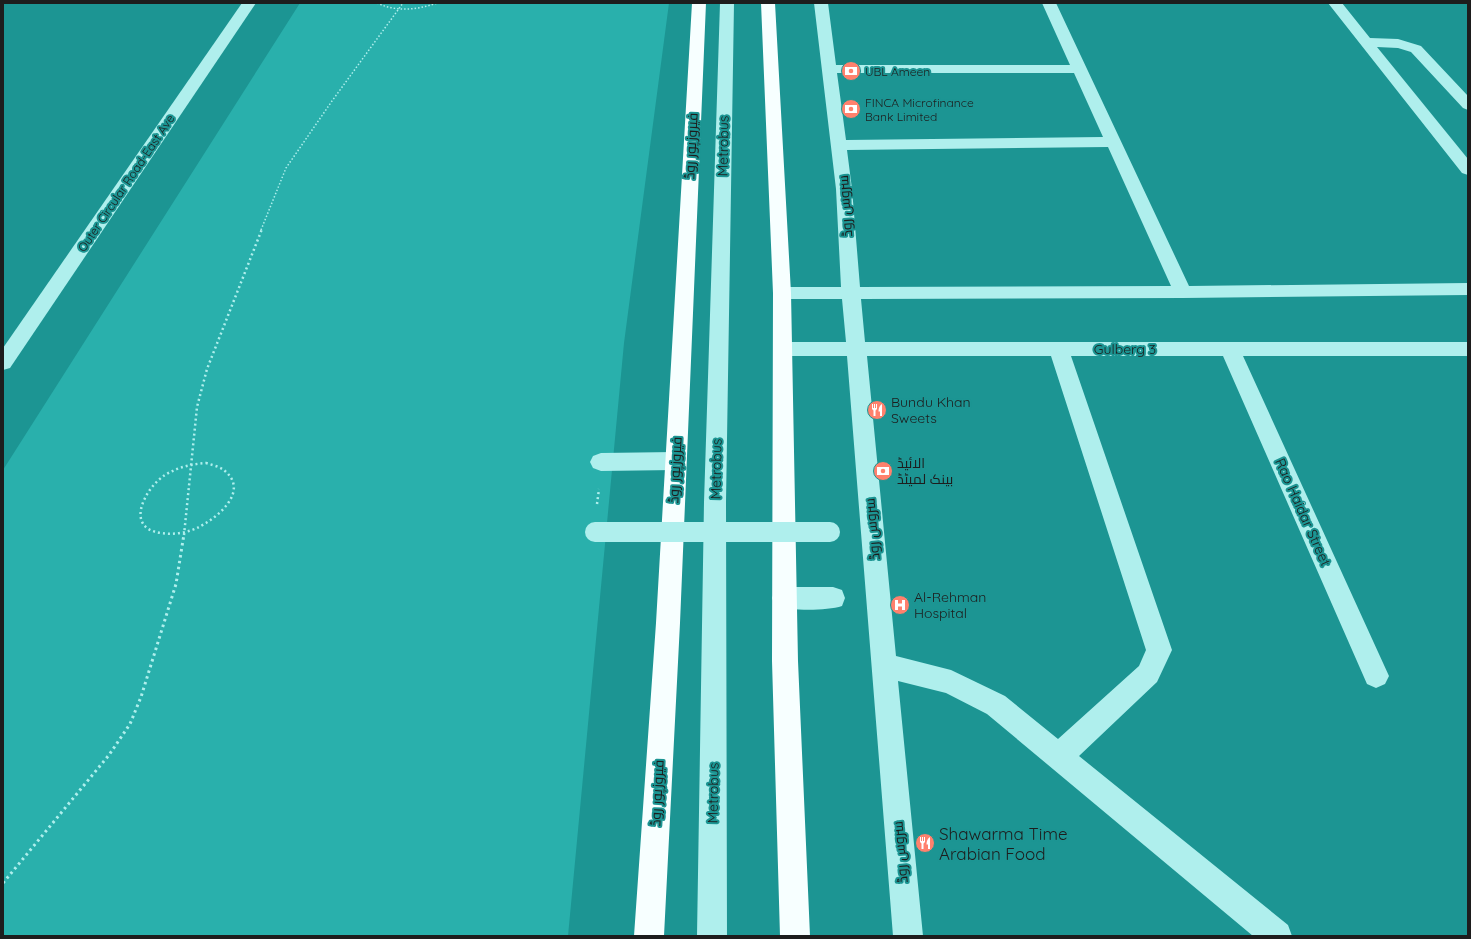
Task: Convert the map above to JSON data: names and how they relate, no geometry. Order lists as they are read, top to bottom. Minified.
{"streets":{"main road":["فیروزپور روڈ"],"street":["Metrobus","Outer Circular Road-East Ave","سروس روڈ","Gulberg 3","Rao Haidar Street"]},"crossings":[["سروس روڈ","Gulberg 3"],["Gulberg 3","Rao Haidar Street"]],"places":{"bank":["UBL Ameen","FINCA Microfinance Bank Limited","الائیڈ بینک لمیٹڈ"],"restaurant":["Bundu Khan Sweets","Shawarma Time Arabian Food"],"hospital":["Al-Rehman Hospital"]}}
